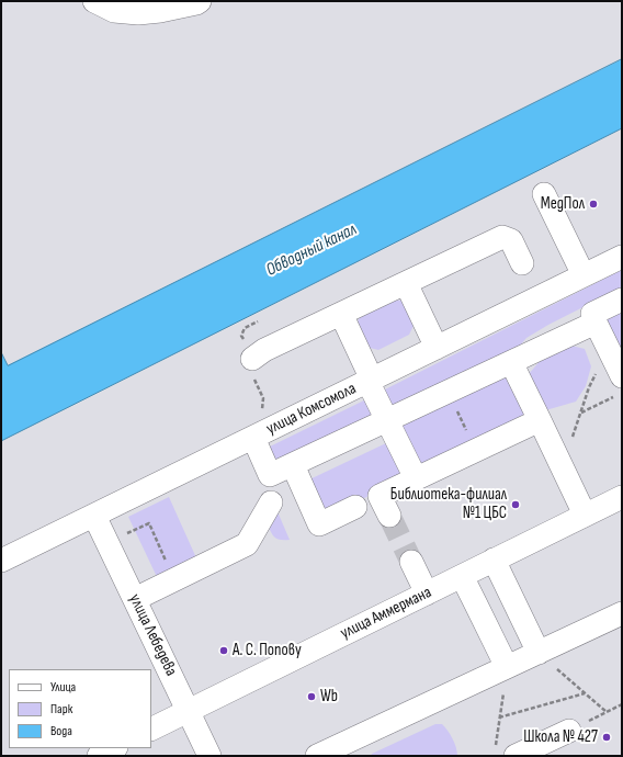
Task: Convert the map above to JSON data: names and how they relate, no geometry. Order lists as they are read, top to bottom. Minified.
{"streets":{"street":["улица Комсомола","улица Аммермана","улица Лебедева"]},"crossings":[["улица Комсомола","улица Лебедева"],["улица Аммермана","улица Лебедева"]],"water":["Обводный канал"],"places":["МедПол","Библиотека-филиал №1 ЦБС","А. С. Попову","Wb","Школа № 427"],"legend":["Улица","Парк","Вода"]}
